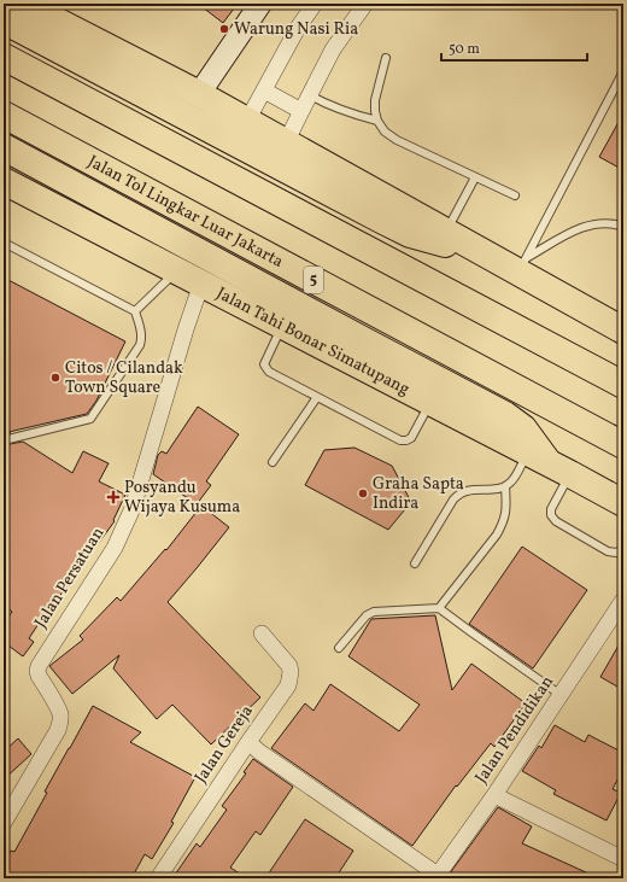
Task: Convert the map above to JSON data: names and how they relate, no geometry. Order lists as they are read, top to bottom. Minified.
{"streets":{"highway":["Jalan Tol Lingkar Luar Jakarta","5","Jalan Tahi Bonar Simatupang"],"street":["Jalan Persatuan","Jalan Pendidikan","Jalan Gereja"]},"crossings":[["Jalan Tahi Bonar Simatupang","Jalan Persatuan"]],"places":{"other":["Warung Nasi Ria","Citos / Cilandak Town Square","Graha Sapta Indira"],"health":["Posyandu Wijaya Kusuma"]},"scale_bar":"50 m"}
